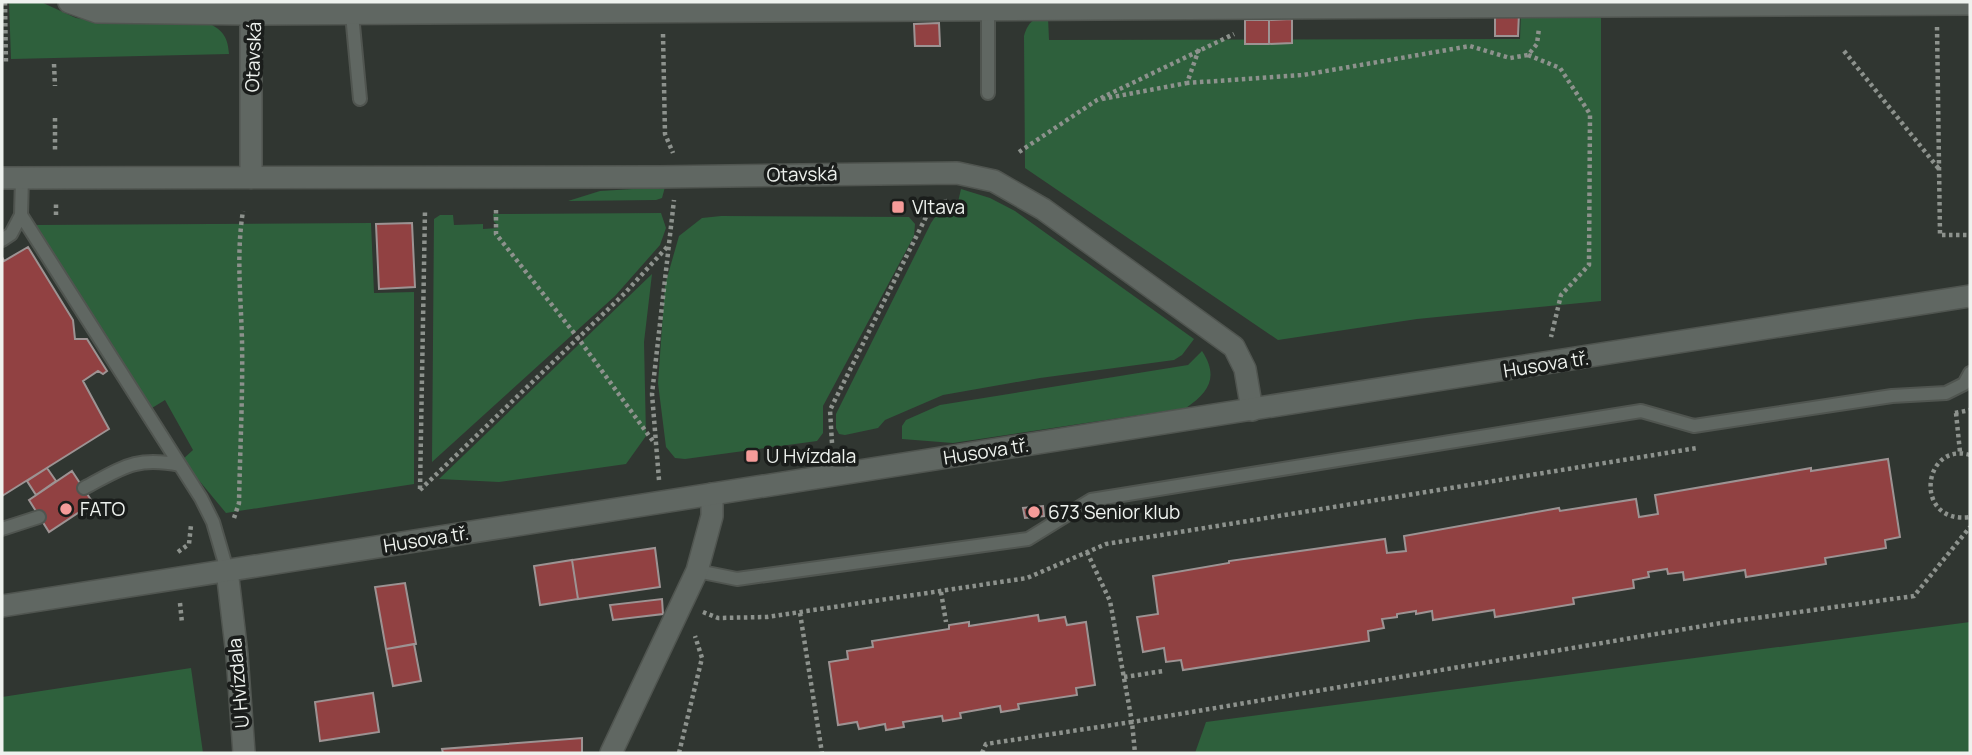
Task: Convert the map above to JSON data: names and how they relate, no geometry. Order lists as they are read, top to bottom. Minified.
{"streets":{"street":["Otavská","Husova tř.","U Hvízdala"]},"crossings":[["Otavská","Husova tř."],["Husova tř.","U Hvízdala"]],"places":{"transit":["Vltava","U Hvízdala"],"other":["FATO","673 Senior klub"]}}
